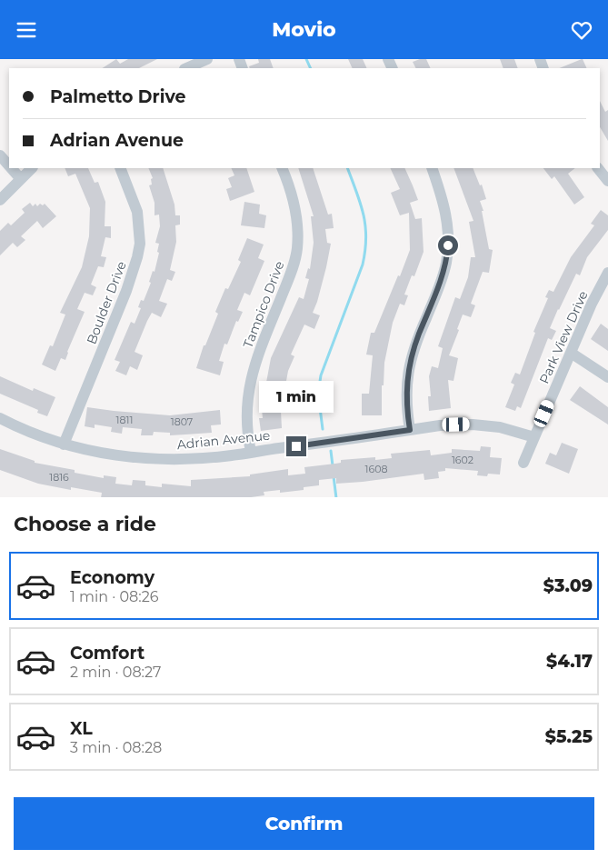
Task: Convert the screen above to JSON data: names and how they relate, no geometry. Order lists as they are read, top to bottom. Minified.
{"streets":{"street":["Boulder Drive","Tampico Drive","Park View Drive","Adrian Avenue"]},"crossings":[["Boulder Drive","Adrian Avenue"],["Tampico Drive","Adrian Avenue"],["Park View Drive","Adrian Avenue"]],"house_numbers":["1811","1807","1602","1608","1816"],"page":{"header":"Movio","banner":["Palmetto Drive","Adrian Avenue"],"bubble":"1 min","heading":"Choose a ride","list":[{"name":"Economy","note":"1 min · 08:26","value":"$3.09"},{"name":"Comfort","note":"2 min · 08:27","value":"$4.17"},{"name":"XL","note":"3 min · 08:28","value":"$5.25"}],"buttons":"Confirm"}}
